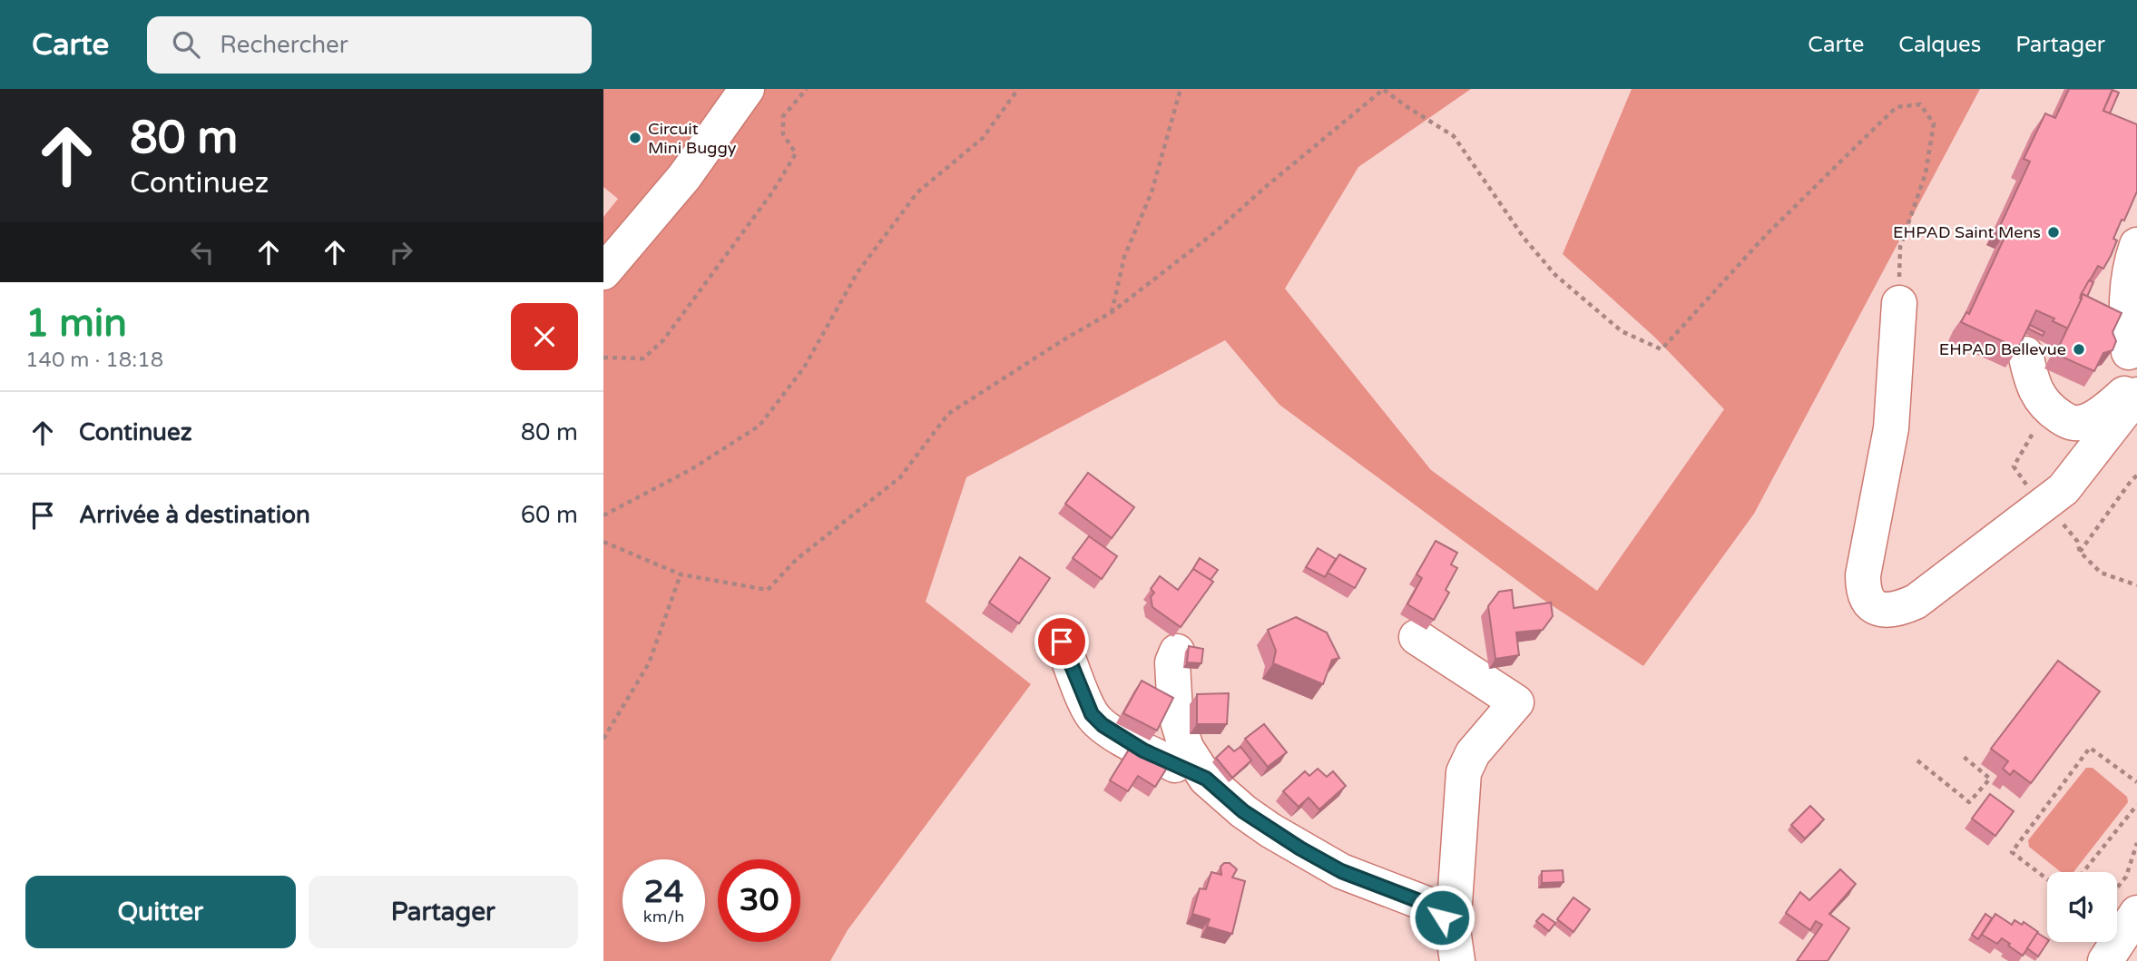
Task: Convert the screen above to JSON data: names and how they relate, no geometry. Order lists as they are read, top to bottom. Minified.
{"places":["Circuit Mini Buggy","EHPAD Saint Mens","EHPAD Bellevue"],"page":{"header":"Carte","search":"Rechercher","nav":["Carte","Calques","Partager"],"turn":["80 m","Continuez"],"heading":["1 min","140 m · 18:18"],"list":[{"name":"Continuez","value":"80 m"},{"name":"Arrivée à destination","value":"60 m"}],"speed":"24 km/h","limit":"30","buttons":["Quitter","Partager"]}}
